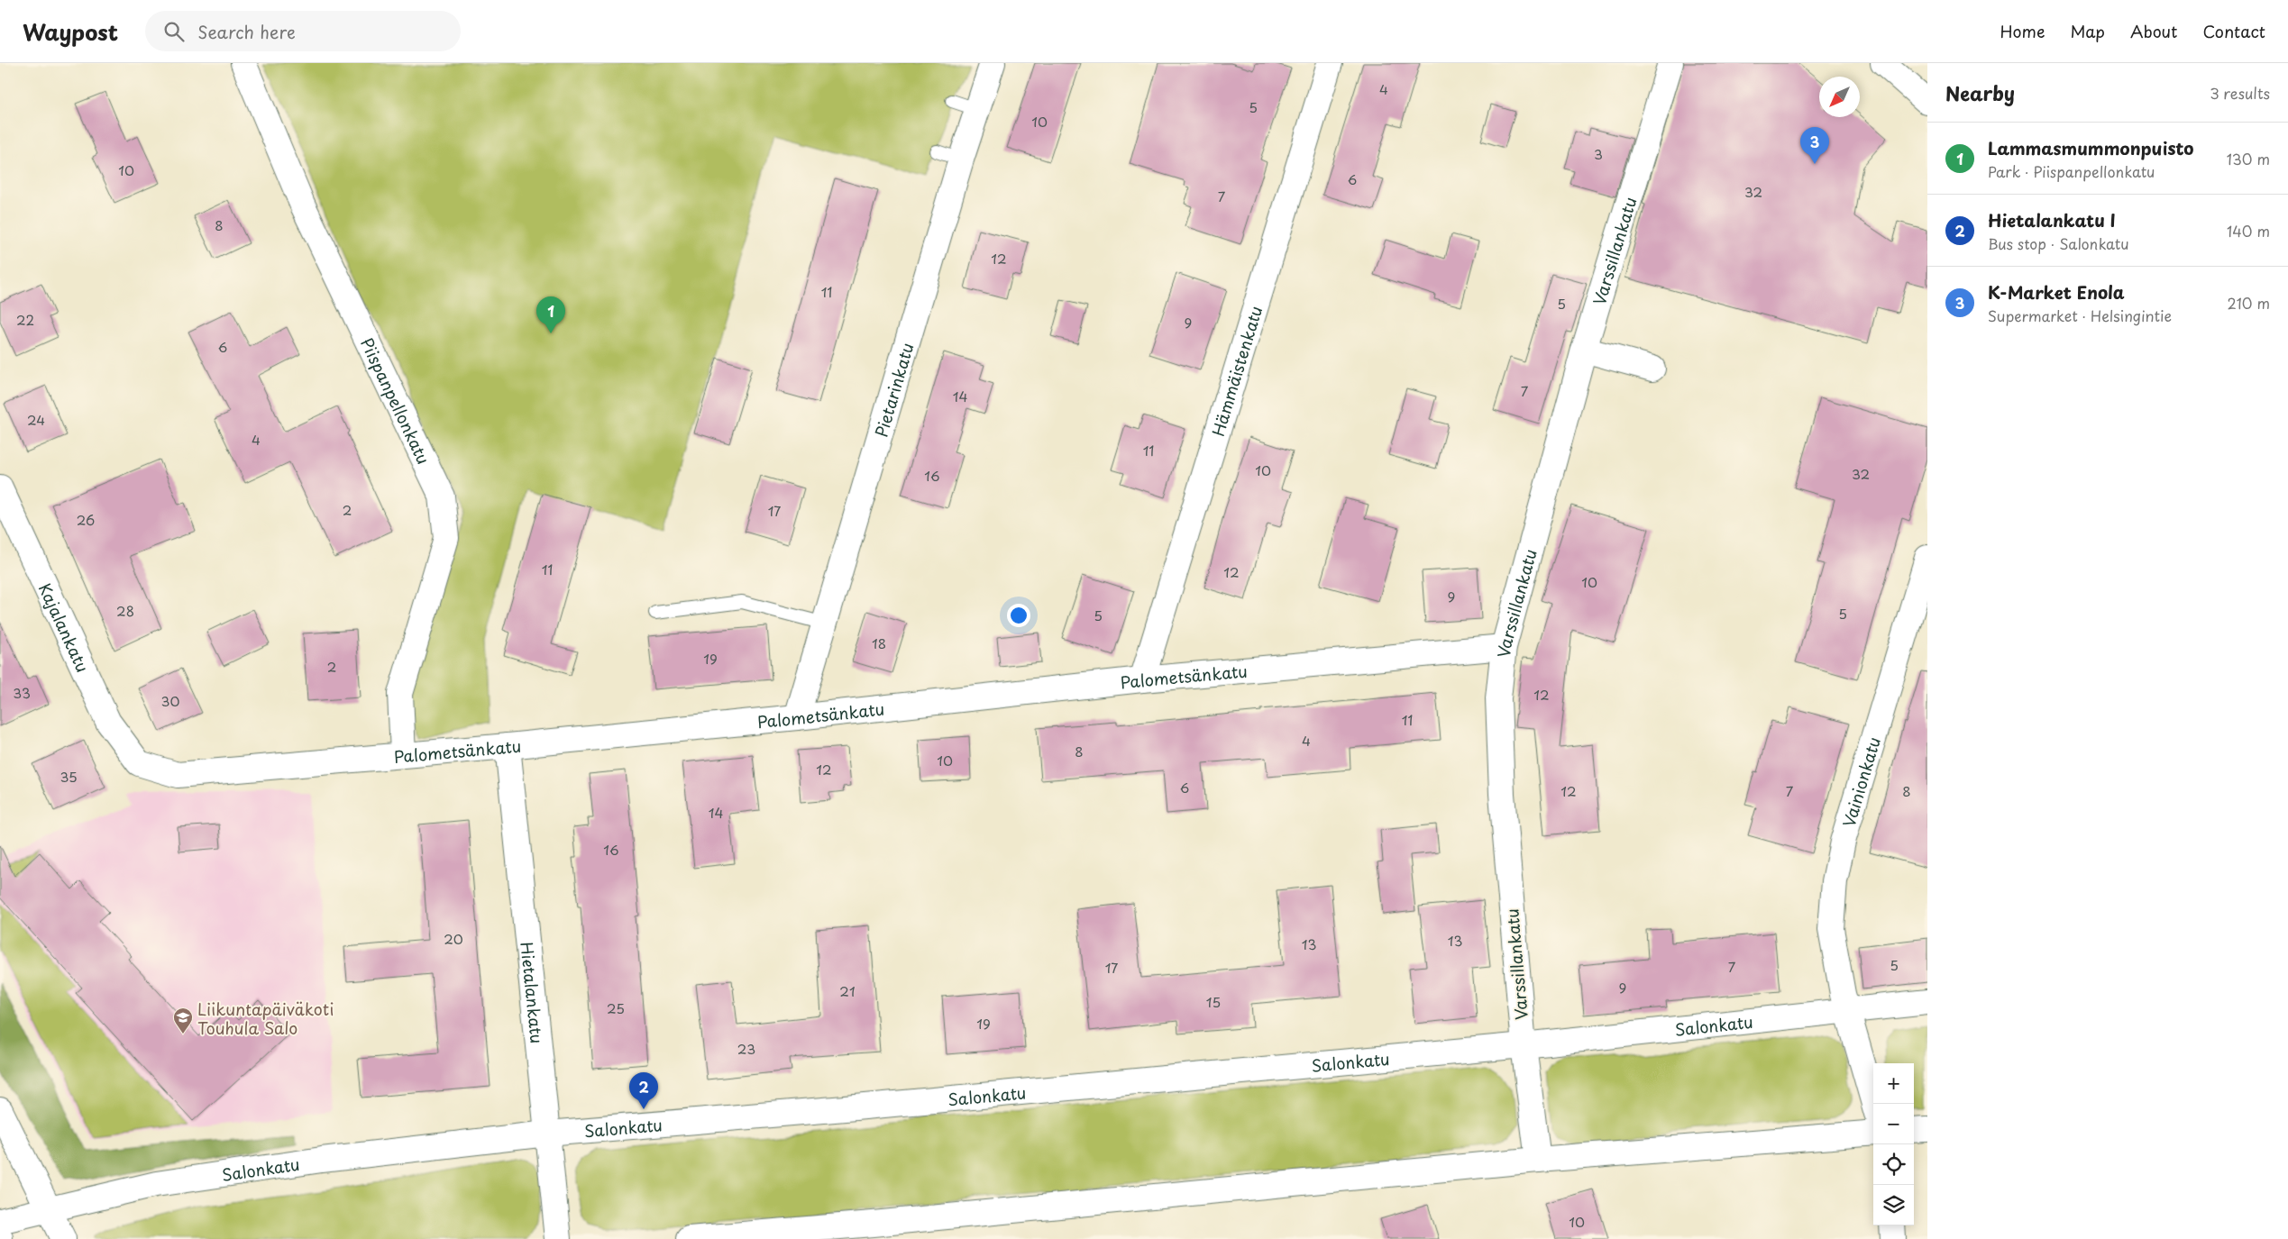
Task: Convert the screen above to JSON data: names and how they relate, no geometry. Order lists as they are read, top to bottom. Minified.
{"streets":{"street":["Varssillankatu","Hämmäistenkatu","Pietarinkatu","Piispanpellonkatu","Kajalankatu","Palometsänkatu","Vainionkatu","Hietalankatu","Salonkatu"]},"crossings":[["Varssillankatu","Palometsänkatu"],["Varssillankatu","Salonkatu"],["Hämmäistenkatu","Palometsänkatu"],["Pietarinkatu","Palometsänkatu"],["Piispanpellonkatu","Palometsänkatu"],["Kajalankatu","Palometsänkatu"],["Palometsänkatu","Hietalankatu"],["Vainionkatu","Salonkatu"],["Hietalankatu","Salonkatu"]],"places":{"school or university":["Liikuntapäiväkoti Touhula Salo"]},"house_numbers":["4","5","10","3","10","6","32","7","8","12","11","5","22","9","6","7","14","24","4","11","10","32","16","2","17","26","11","12","10","9","28","5","5","18","19","2","33","12","30","11","4","8","10","12","35","6","12","7","8","14","16","20","13","13","5","7","17","9","21","15","25","19","23","10"],"north":"bottom left","page":{"header":"Waypost","search":"Search here","nav":["Home","Map","About","Contact"],"heading":["Nearby","3 results"],"list":[{"mark":"1","name":"Lammasmummonpuisto","note":"Park · Piispanpellonkatu","value":"130 m"},{"mark":"2","name":"Hietalankatu I","note":"Bus stop · Salonkatu","value":"140 m"},{"mark":"3","name":"K-Market Enola","note":"Supermarket · Helsingintie","value":"210 m"}],"pins":["3","1","2"],"map_buttons":["+","−"]}}
